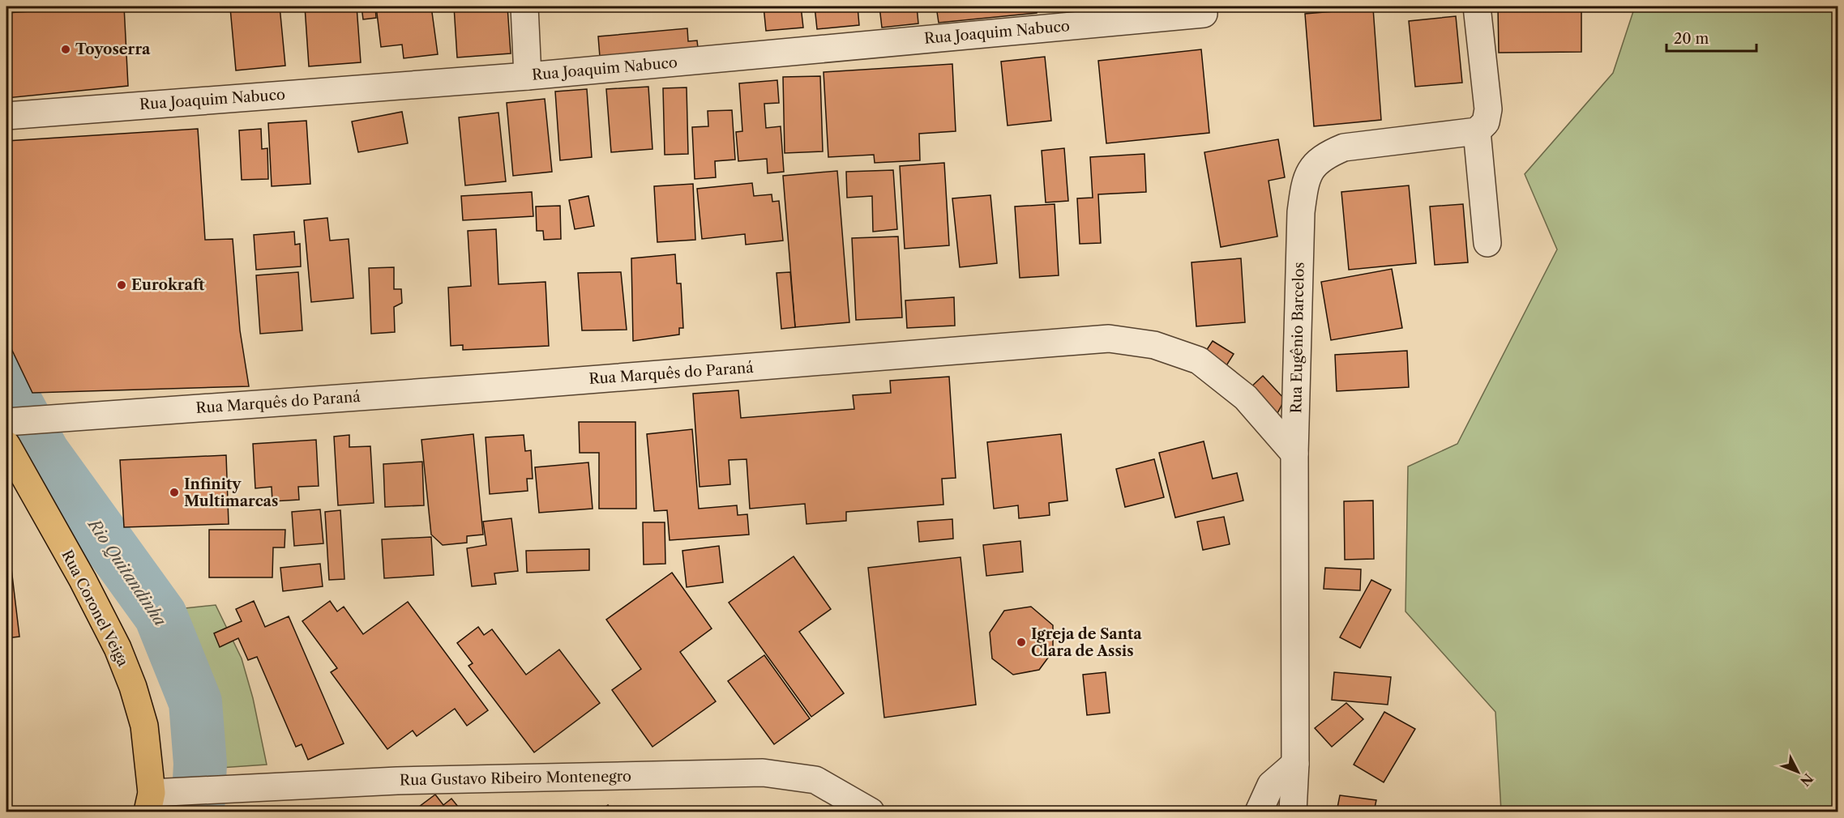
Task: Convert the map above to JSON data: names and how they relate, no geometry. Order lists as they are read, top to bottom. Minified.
{"streets":{"main road":["Rua Coronel Veiga"],"street":["Rua Joaquim Nabuco","Rua Eugênio Barcelos","Rua Marquês do Paraná","Rua Gustavo Ribeiro Montenegro"]},"crossings":[["Rua Eugênio Barcelos","Rua Marquês do Paraná"],["Rua Coronel Veiga","Rua Gustavo Ribeiro Montenegro"]],"water":["Rio Quitandinha"],"places":["Toyoserra","Eurokraft","Infinity Multimarcas","Igreja de Santa Clara de Assis"],"scale_bar":"20 m","north":"bottom right"}
